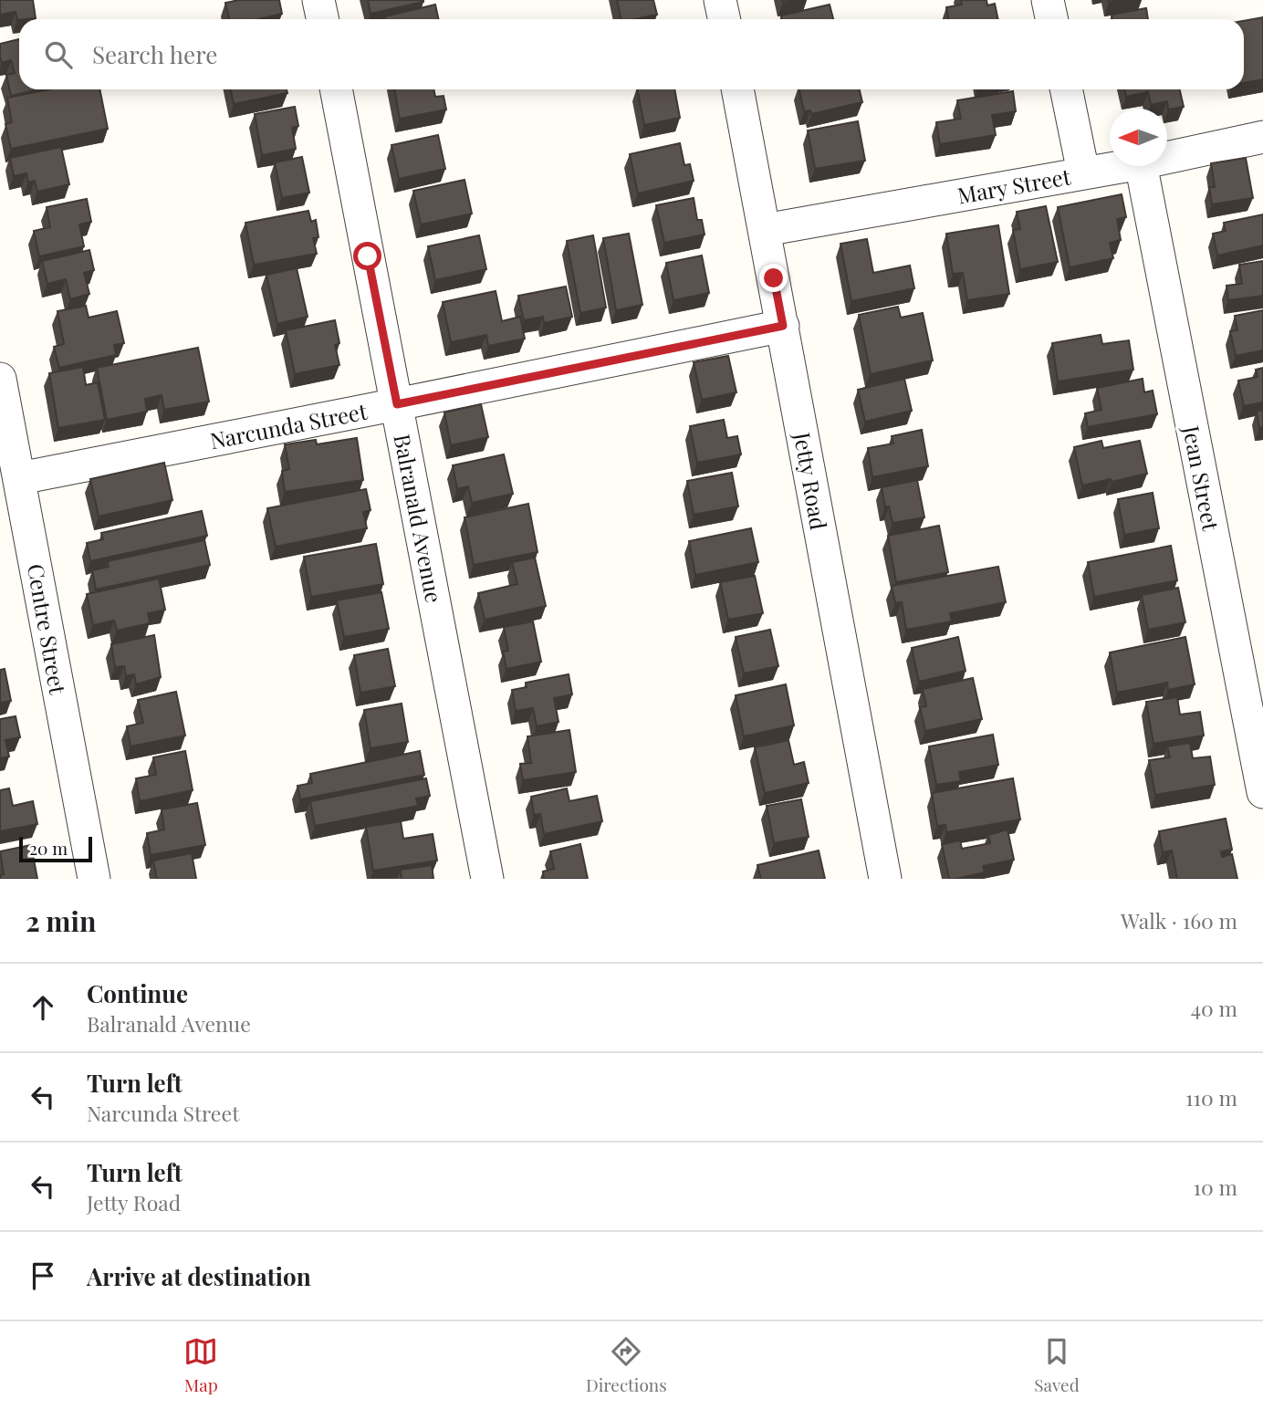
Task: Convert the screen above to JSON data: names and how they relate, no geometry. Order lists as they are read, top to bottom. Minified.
{"streets":{"street":["Mary Street","Narcunda Street","Jean Street","Jetty Road","Balranald Avenue","Centre Street"]},"crossings":[["Mary Street","Jetty Road"],["Narcunda Street","Jetty Road"],["Narcunda Street","Balranald Avenue"],["Narcunda Street","Centre Street"]],"scale_bar":"20 m","north":"left","page":{"search":"Search here","scale":"20 m","heading":["2 min","Walk · 160 m"],"list":[["Continue","Balranald Avenue","40 m"],["Turn left","Narcunda Street","110 m"],["Turn left","Jetty Road","10 m"],"Arrive at destination"],"nav":["Map","Directions","Saved"]}}
